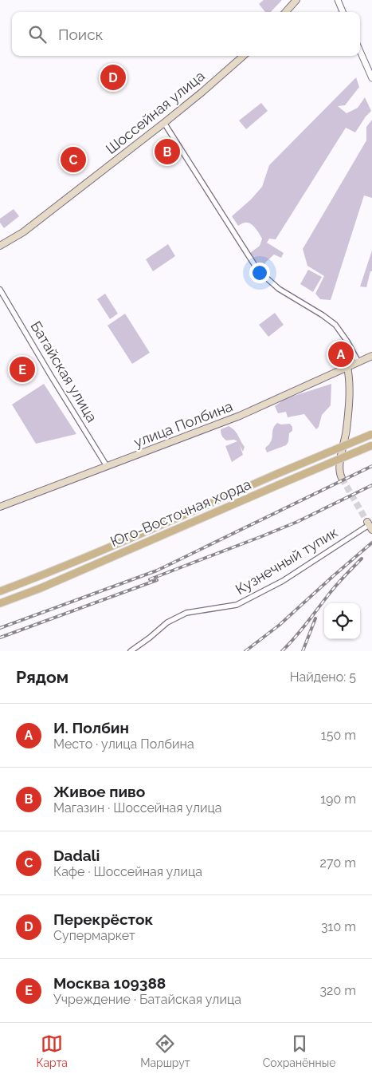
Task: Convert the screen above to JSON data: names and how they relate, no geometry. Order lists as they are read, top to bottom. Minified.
{"streets":{"main road":["Шоссейная улица","улица Полбина","Юго-Восточная хорда"],"street":["Батайская улица","Кузнечный тупик"]},"crossings":[["Батайская улица","улица Полбина"]],"page":{"search":"Поиск","pins":["D","B","C","A","E"],"heading":["Рядом","Найдено: 5"],"list":[{"mark":"A","name":"И. Полбин","note":"Место · улица Полбина","value":"150 m"},{"mark":"B","name":"Живое пиво","note":"Магазин · Шоссейная улица","value":"190 m"},{"mark":"C","name":"Dadali","note":"Кафе · Шоссейная улица","value":"270 m"},{"mark":"D","name":"Перекрёсток","note":"Супермаркет","value":"310 m"},{"mark":"E","name":"Москва 109388","note":"Учреждение · Батайская улица","value":"320 m"}],"nav":["Карта","Маршрут","Сохранённые"]}}
